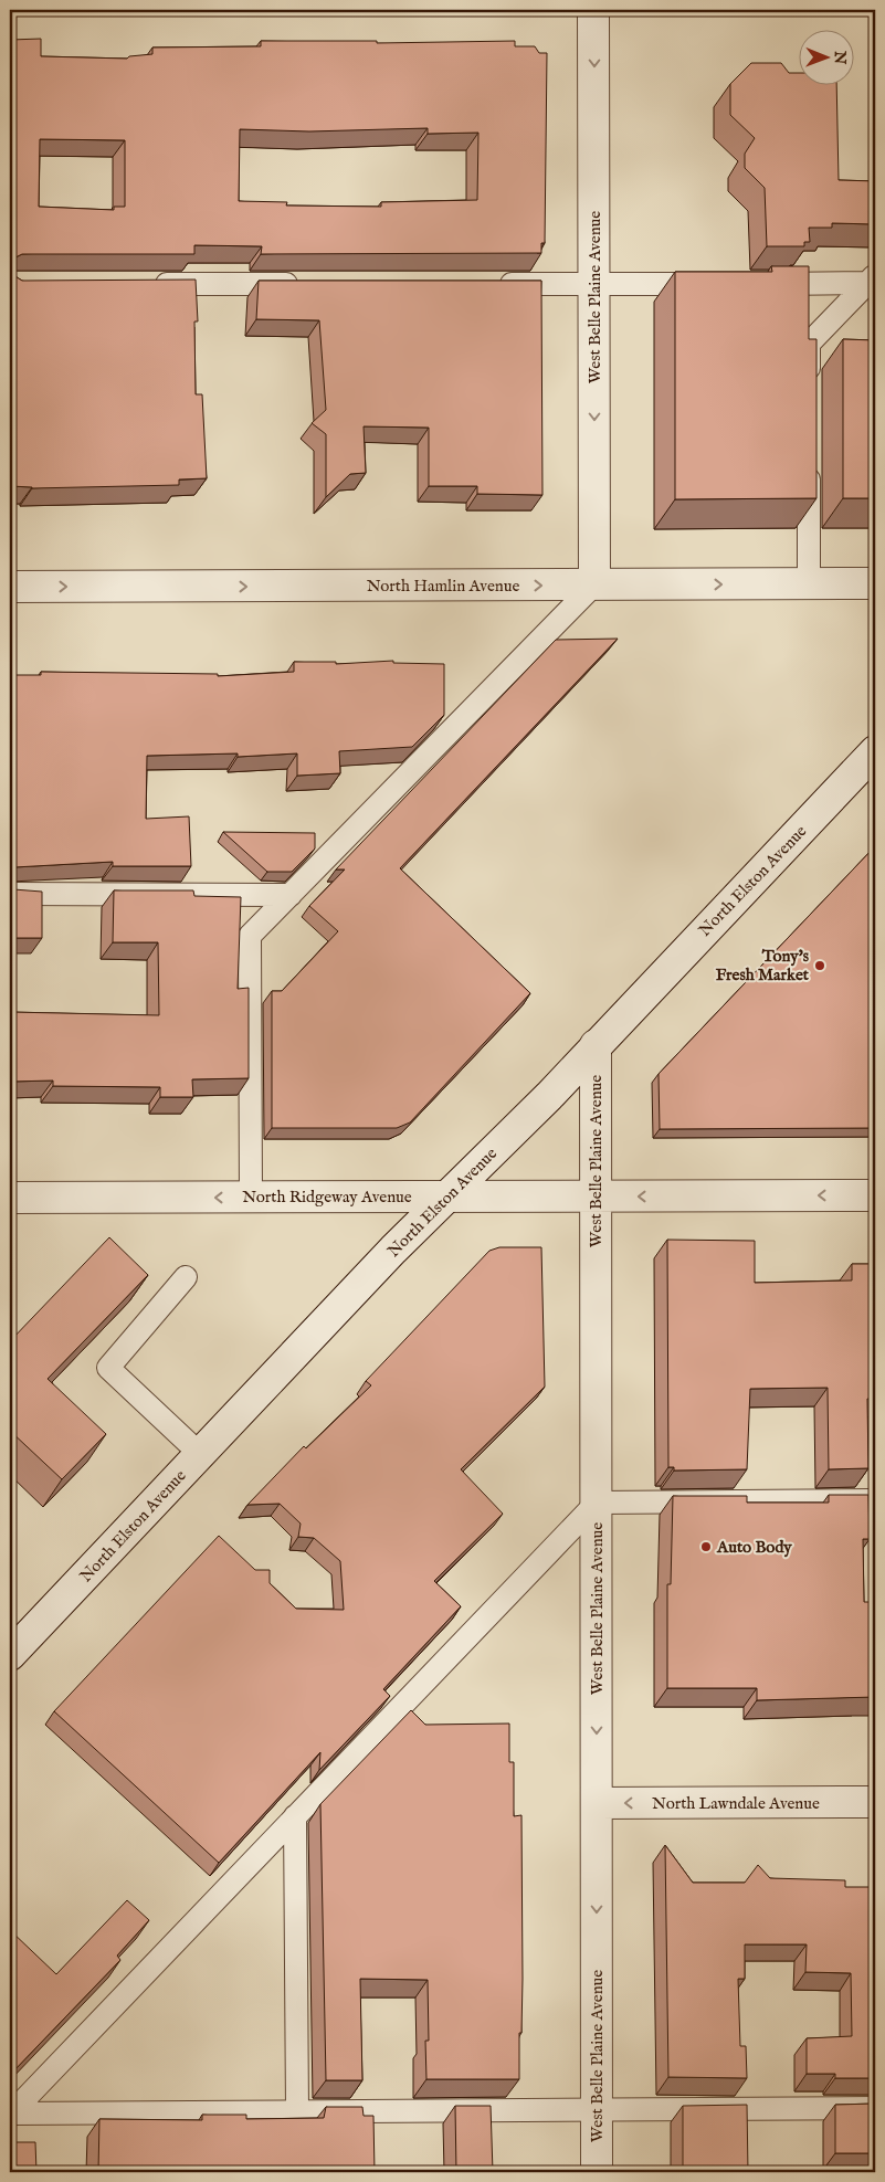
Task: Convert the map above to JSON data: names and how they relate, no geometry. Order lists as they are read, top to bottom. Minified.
{"streets":{"street":["West Belle Plaine Avenue","North Hamlin Avenue","North Elston Avenue","North Ridgeway Avenue","North Lawndale Avenue"]},"crossings":[["West Belle Plaine Avenue","North Hamlin Avenue"],["West Belle Plaine Avenue","North Elston Avenue"],["West Belle Plaine Avenue","North Ridgeway Avenue"],["West Belle Plaine Avenue","North Lawndale Avenue"],["North Elston Avenue","North Ridgeway Avenue"]],"one_way":["West Belle Plaine Avenue","North Hamlin Avenue","North Ridgeway Avenue","North Lawndale Avenue"],"places":["Tony's Fresh Market","Auto Body"],"north":"right"}
